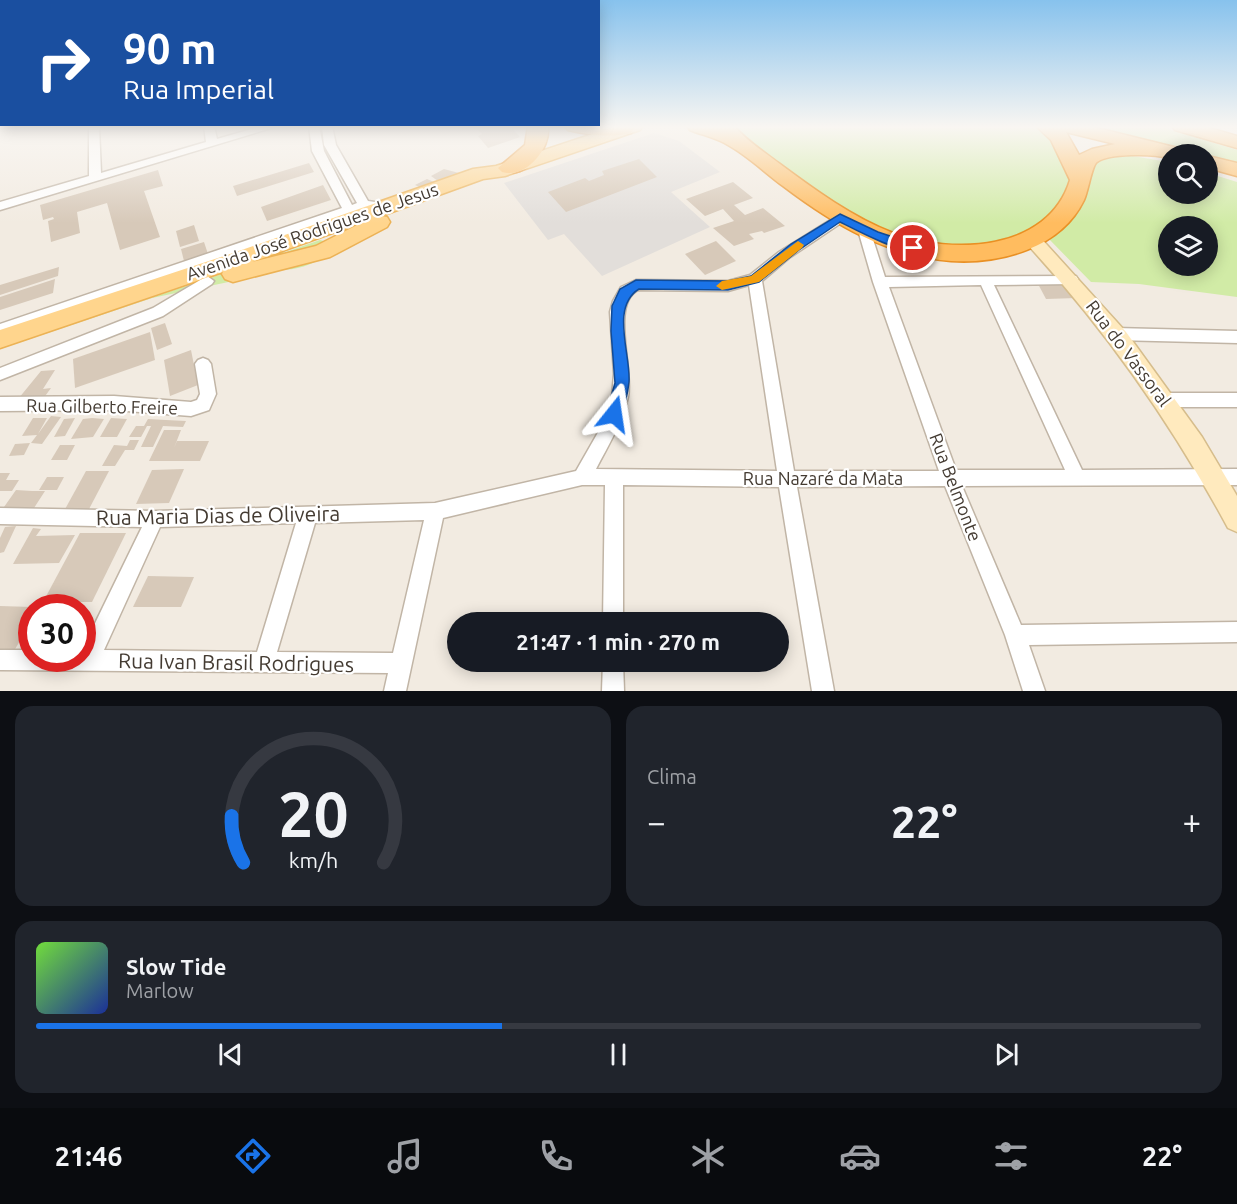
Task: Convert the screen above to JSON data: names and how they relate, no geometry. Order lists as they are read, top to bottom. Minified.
{"streets":{"main road":["Avenida José Rodrigues de Jesus"],"street":["Rua do Vassoral","Rua Gilberto Freire","Rua Nazaré da Mata","Rua Belmonte","Rua Maria Dias de Oliveira","Rua Ivan Brasil Rodrigues"]},"crossings":[["Rua do Vassoral","Rua Nazaré da Mata"],["Rua Nazaré da Mata","Rua Belmonte"],["Rua Nazaré da Mata","Rua Maria Dias de Oliveira"]],"page":{"turn":["90 m","Rua Imperial"],"limit":"30","trip":"21:47 · 1 min · 270 m","tile":"Clima","heat":["−","22°","+"],"song":["Slow Tide","Marlow"],"tabs":["21:46","22°"],"gauge":["20","km/h"]}}
